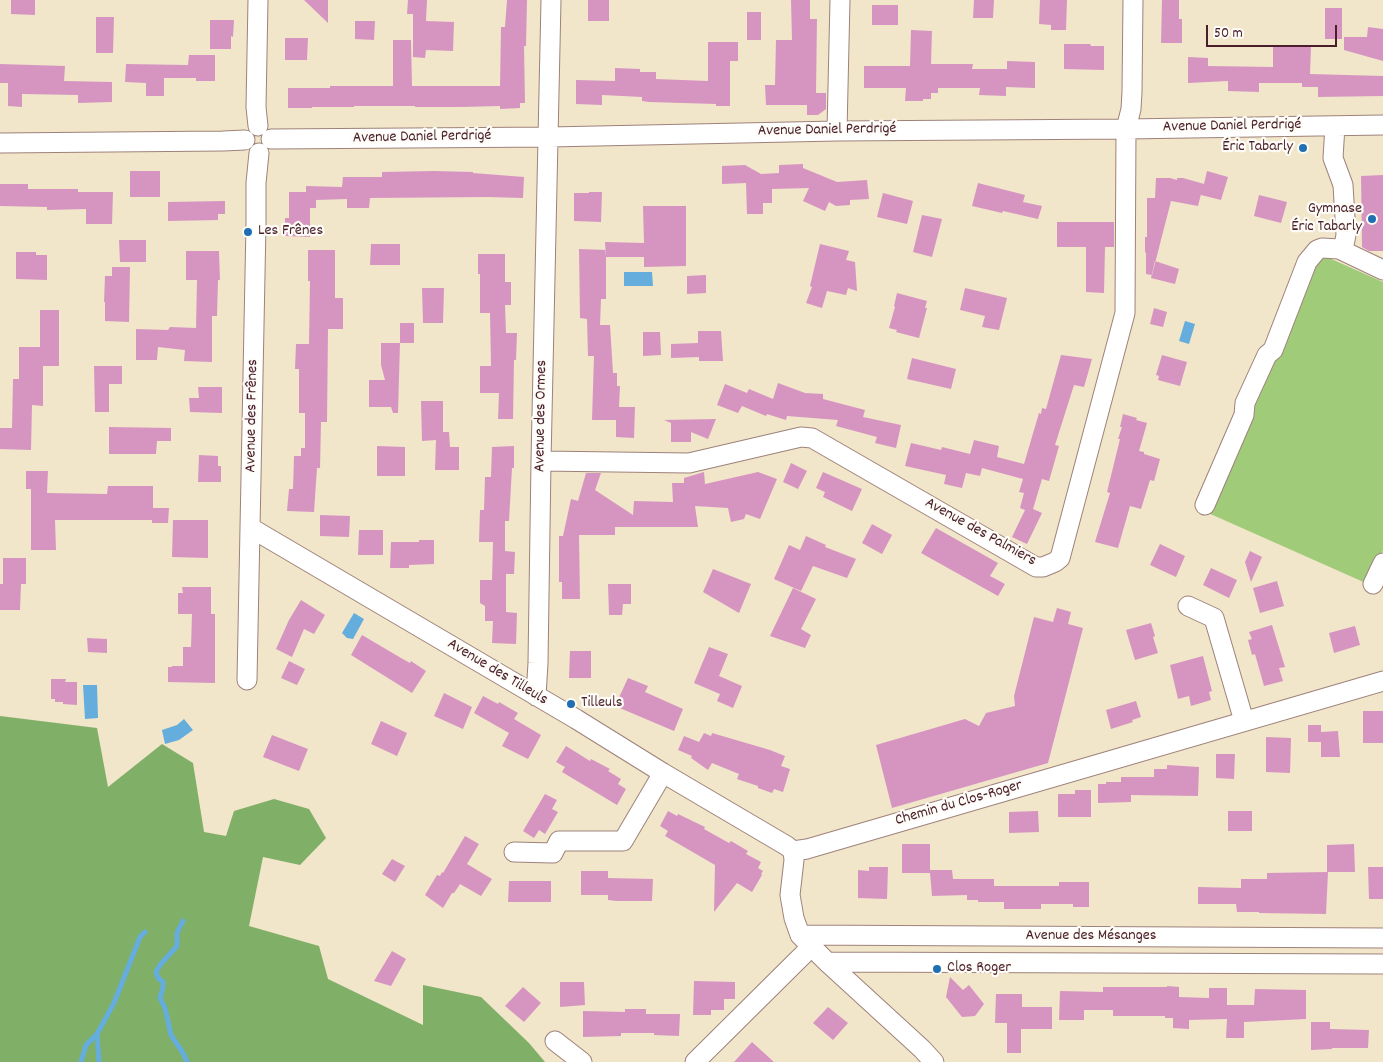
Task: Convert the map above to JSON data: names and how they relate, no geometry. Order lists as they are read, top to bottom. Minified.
{"streets":{"street":["Avenue Daniel Perdrigé","Avenue des Frênes","Avenue des Ormes","Avenue des Palmiers","Avenue des Tilleuls","Chemin du Clos-Roger","Avenue des Mésanges"]},"crossings":[["Avenue Daniel Perdrigé","Avenue des Frênes"],["Avenue Daniel Perdrigé","Avenue des Ormes"],["Avenue Daniel Perdrigé","Avenue des Palmiers"],["Avenue des Frênes","Avenue des Tilleuls"],["Avenue des Ormes","Avenue des Palmiers"],["Avenue des Ormes","Avenue des Tilleuls"],["Avenue des Tilleuls","Chemin du Clos-Roger"]],"places":["Éric Tabarly","Gymnase Éric Tabarly","Les Frênes","Tilleuls","Clos Roger"],"scale_bar":"50 m"}
